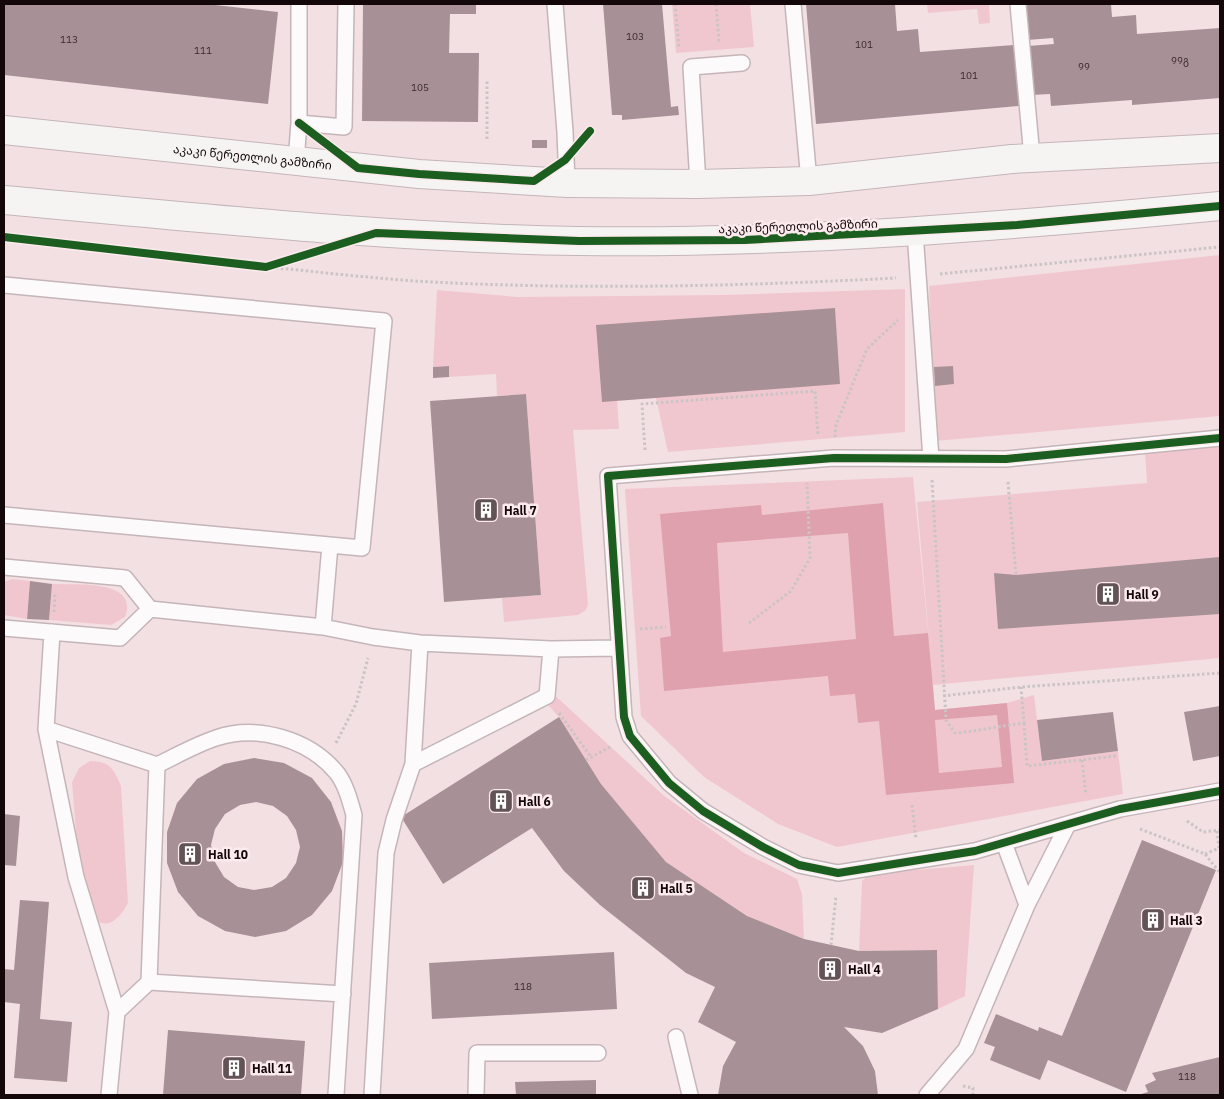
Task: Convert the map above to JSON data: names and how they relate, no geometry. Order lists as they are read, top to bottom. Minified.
{"streets":{"main road":["აკაკი წერეთლის გამზირი"]},"places":{"building":["Hall 7","Hall 9","Hall 6","Hall 10","Hall 5","Hall 3","Hall 4","Hall 11"]},"house_numbers":["103","113","101","111","99გ","99","101","105","118","118"]}
